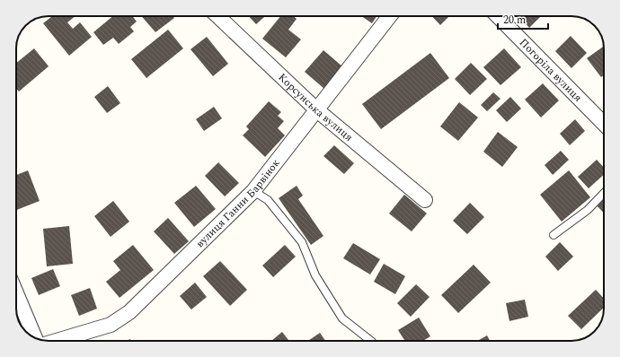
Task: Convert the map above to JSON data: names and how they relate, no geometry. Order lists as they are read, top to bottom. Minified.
{"streets":{"street":["Погоріла вулиця","Корсунська вулиця","вулиця Ганни Барвінок"]},"crossings":[["Корсунська вулиця","вулиця Ганни Барвінок"]],"scale_bar":"20 m"}
